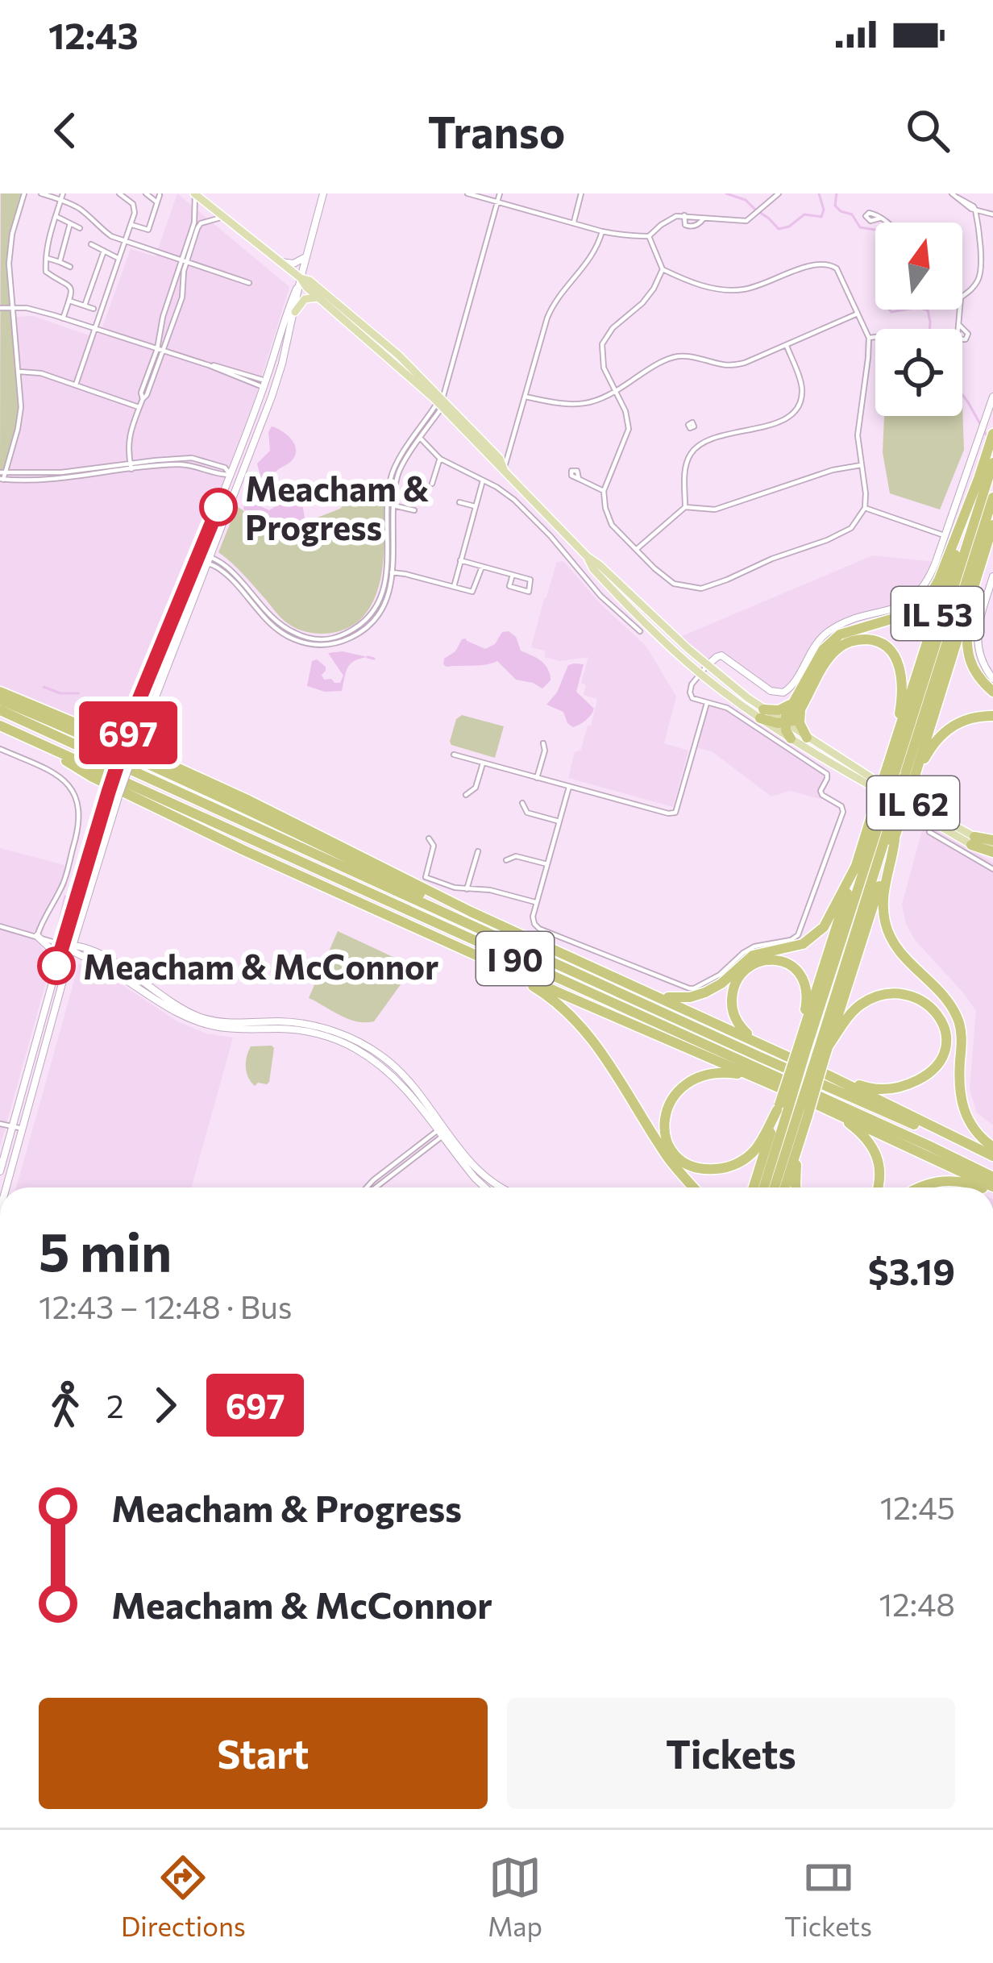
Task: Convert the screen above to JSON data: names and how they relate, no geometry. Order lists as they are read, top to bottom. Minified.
{"streets":{"highway":["IL 53","I 90"],"main road":["IL 62"]},"places":["Meacham & Progress","Meacham & McConnor"],"lines":["bus line 697"],"north":"top","page":{"status":"12:43","header":"Transo","on_map":"697","heading":["5 min","12:43 – 12:48 · Bus","$3.19"],"legs":["2","697"],"list":[{"name":"Meacham & Progress","value":"12:45"},{"name":"Meacham & McConnor","value":"12:48"}],"buttons":["Start","Tickets"],"tabs":["Directions","Map","Tickets"]}}
